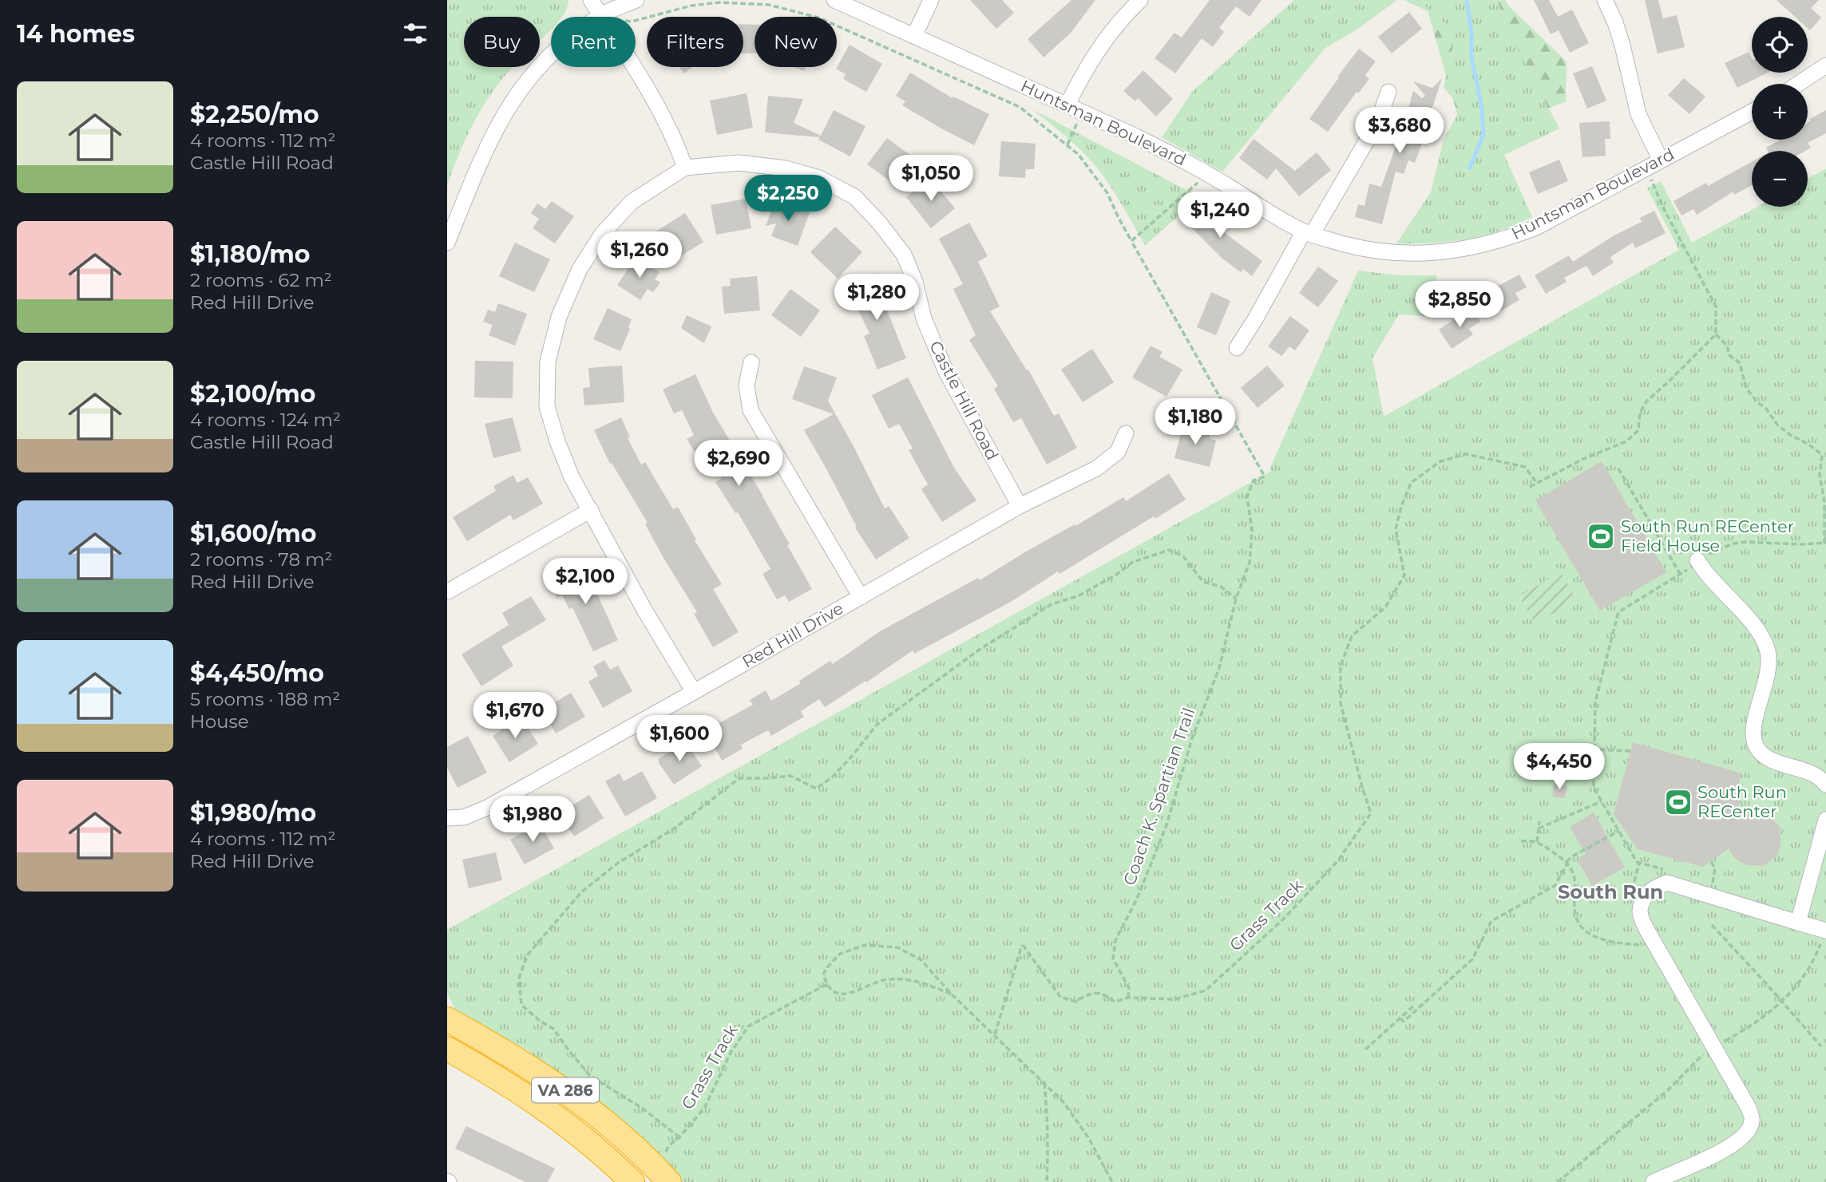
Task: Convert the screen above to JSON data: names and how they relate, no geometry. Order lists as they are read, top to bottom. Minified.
{"streets":{"highway":["VA 286"],"street":["Huntsman Boulevard","Castle Hill Road","Red Hill Drive"],"path":["Coach K. Spartian Trail","Grass Track"]},"crossings":[["Castle Hill Road","Red Hill Drive"],["Coach K. Spartian Trail","Grass Track"]],"districts":["South Run"],"places":{"sports":["South Run RECenter Field House","South Run RECenter"]},"page":{"heading":"14 homes","map_buttons":["+","−"],"chip":["Buy","Rent","Filters","New"],"list":[{"name":"$2,250/mo","note":"4 rooms · 112 m² · Castle Hill Road"},{"name":"$1,180/mo","note":"2 rooms · 62 m² · Red Hill Drive"},{"name":"$2,100/mo","note":"4 rooms · 124 m² · Castle Hill Road"},{"name":"$1,600/mo","note":"2 rooms · 78 m² · Red Hill Drive"},{"name":"$4,450/mo","note":"5 rooms · 188 m² · House"},{"name":"$1,980/mo","note":"4 rooms · 112 m² · Red Hill Drive"}],"price":["$3,680","$1,050","$2,250","$1,240","$1,260","$1,280","$2,850","$1,180","$2,690","$2,100","$1,670","$1,600","$4,450","$1,980"]}}
